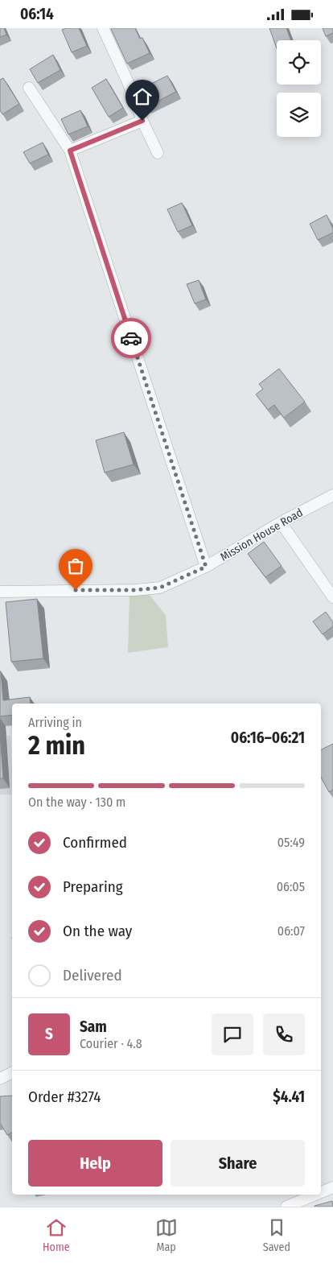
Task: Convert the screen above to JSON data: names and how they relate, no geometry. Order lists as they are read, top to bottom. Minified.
{"streets":{"street":["Mission House Road"]},"page":{"status":"06:14","heading":["2 min","Arriving in","06:16–06:21"],"panel":["Sam","Courier · 4.8","Order #3274","$4.41"],"bar":"On the way · 130 m","list":[["Confirmed","05:49"],["Preparing","06:05"],["On the way","06:07"],"Delivered"],"round":"S","buttons":["Help","Share"],"tabs":["Home","Map","Saved"]}}
